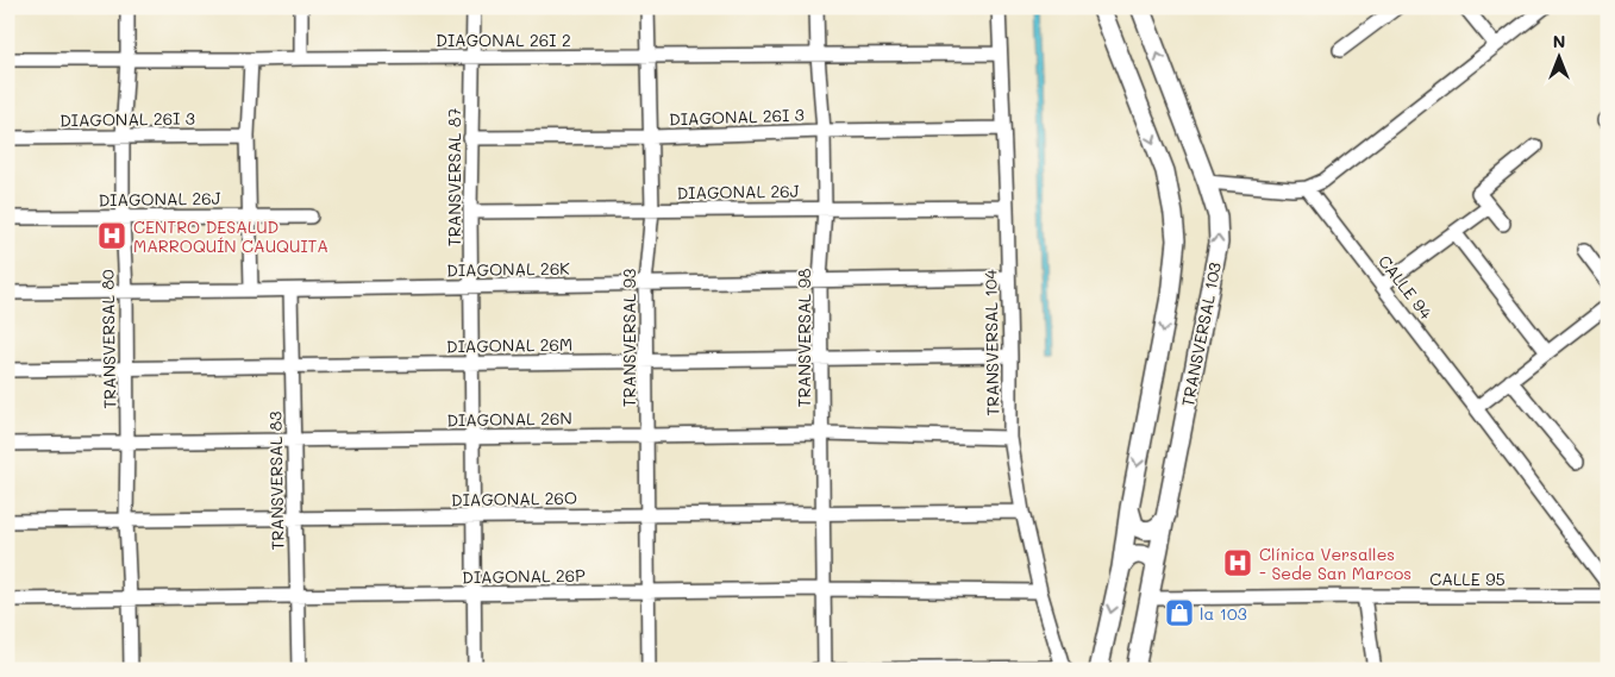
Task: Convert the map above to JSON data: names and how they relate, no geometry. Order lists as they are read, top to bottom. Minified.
{"streets":{"street":["DIAGONAL 26I 2","DIAGONAL 26I 3","TRANSVERSAL 87","DIAGONAL 26J","DIAGONAL 26K","CALLE 94","TRANSVERSAL 103","TRANSVERSAL 93","TRANSVERSAL 98","TRANSVERSAL 80","TRANSVERSAL 104","DIAGONAL 26M","DIAGONAL 26N","TRANSVERSAL 83","DIAGONAL 26O","DIAGONAL 26P","CALLE 95"]},"crossings":[["DIAGONAL 26I 2","TRANSVERSAL 87"],["DIAGONAL 26I 2","TRANSVERSAL 93"],["DIAGONAL 26I 2","TRANSVERSAL 98"],["DIAGONAL 26I 2","TRANSVERSAL 80"],["DIAGONAL 26I 2","TRANSVERSAL 104"],["DIAGONAL 26I 3","TRANSVERSAL 87"],["DIAGONAL 26I 3","TRANSVERSAL 93"],["DIAGONAL 26I 3","TRANSVERSAL 98"],["DIAGONAL 26I 3","TRANSVERSAL 80"],["DIAGONAL 26I 3","TRANSVERSAL 104"],["TRANSVERSAL 87","DIAGONAL 26J"],["TRANSVERSAL 87","DIAGONAL 26K"],["TRANSVERSAL 87","DIAGONAL 26M"],["TRANSVERSAL 87","DIAGONAL 26N"],["TRANSVERSAL 87","DIAGONAL 26O"],["TRANSVERSAL 87","DIAGONAL 26P"],["DIAGONAL 26J","TRANSVERSAL 93"],["DIAGONAL 26J","TRANSVERSAL 98"],["DIAGONAL 26J","TRANSVERSAL 80"],["DIAGONAL 26J","TRANSVERSAL 104"],["DIAGONAL 26K","TRANSVERSAL 93"],["DIAGONAL 26K","TRANSVERSAL 98"],["DIAGONAL 26K","TRANSVERSAL 80"],["DIAGONAL 26K","TRANSVERSAL 104"],["DIAGONAL 26K","TRANSVERSAL 83"],["CALLE 94","CALLE 95"],["TRANSVERSAL 103","CALLE 95"],["TRANSVERSAL 93","DIAGONAL 26M"],["TRANSVERSAL 93","DIAGONAL 26N"],["TRANSVERSAL 93","DIAGONAL 26O"],["TRANSVERSAL 93","DIAGONAL 26P"],["TRANSVERSAL 98","DIAGONAL 26M"],["TRANSVERSAL 98","DIAGONAL 26N"],["TRANSVERSAL 98","DIAGONAL 26O"],["TRANSVERSAL 98","DIAGONAL 26P"],["TRANSVERSAL 80","DIAGONAL 26M"],["TRANSVERSAL 80","DIAGONAL 26N"],["TRANSVERSAL 80","DIAGONAL 26O"],["TRANSVERSAL 80","DIAGONAL 26P"],["TRANSVERSAL 104","DIAGONAL 26M"],["TRANSVERSAL 104","DIAGONAL 26N"],["TRANSVERSAL 104","DIAGONAL 26O"],["TRANSVERSAL 104","DIAGONAL 26P"],["DIAGONAL 26M","TRANSVERSAL 83"],["DIAGONAL 26N","TRANSVERSAL 83"],["TRANSVERSAL 83","DIAGONAL 26O"],["TRANSVERSAL 83","DIAGONAL 26P"]],"places":{"hospital":["CENTRO DESALUD MARROQUÍN CAUQUITA","Clínica Versalles - Sede San Marcos"],"shop":["la 103"]},"north":"top"}
